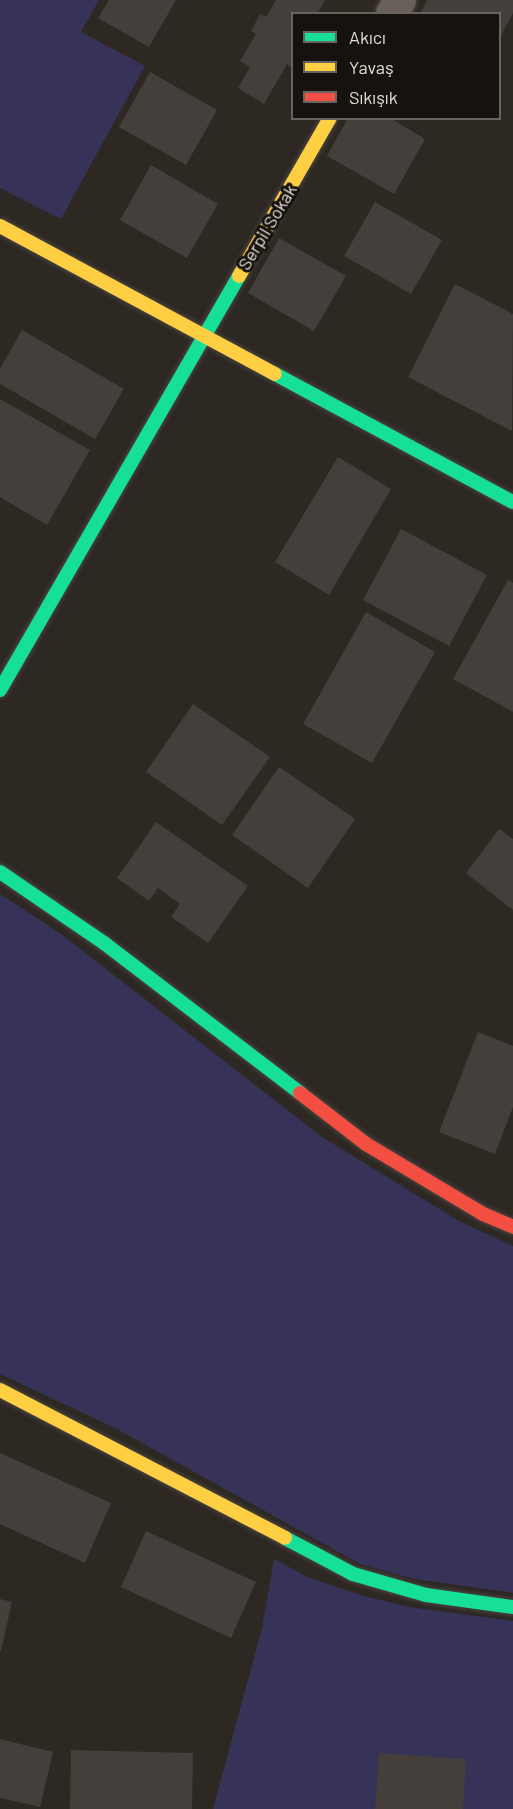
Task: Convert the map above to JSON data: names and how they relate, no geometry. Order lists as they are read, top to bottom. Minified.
{"streets":{"street":["Serpil Sokak"]},"legend":["Akıcı","Yavaş","Sıkışık"]}
